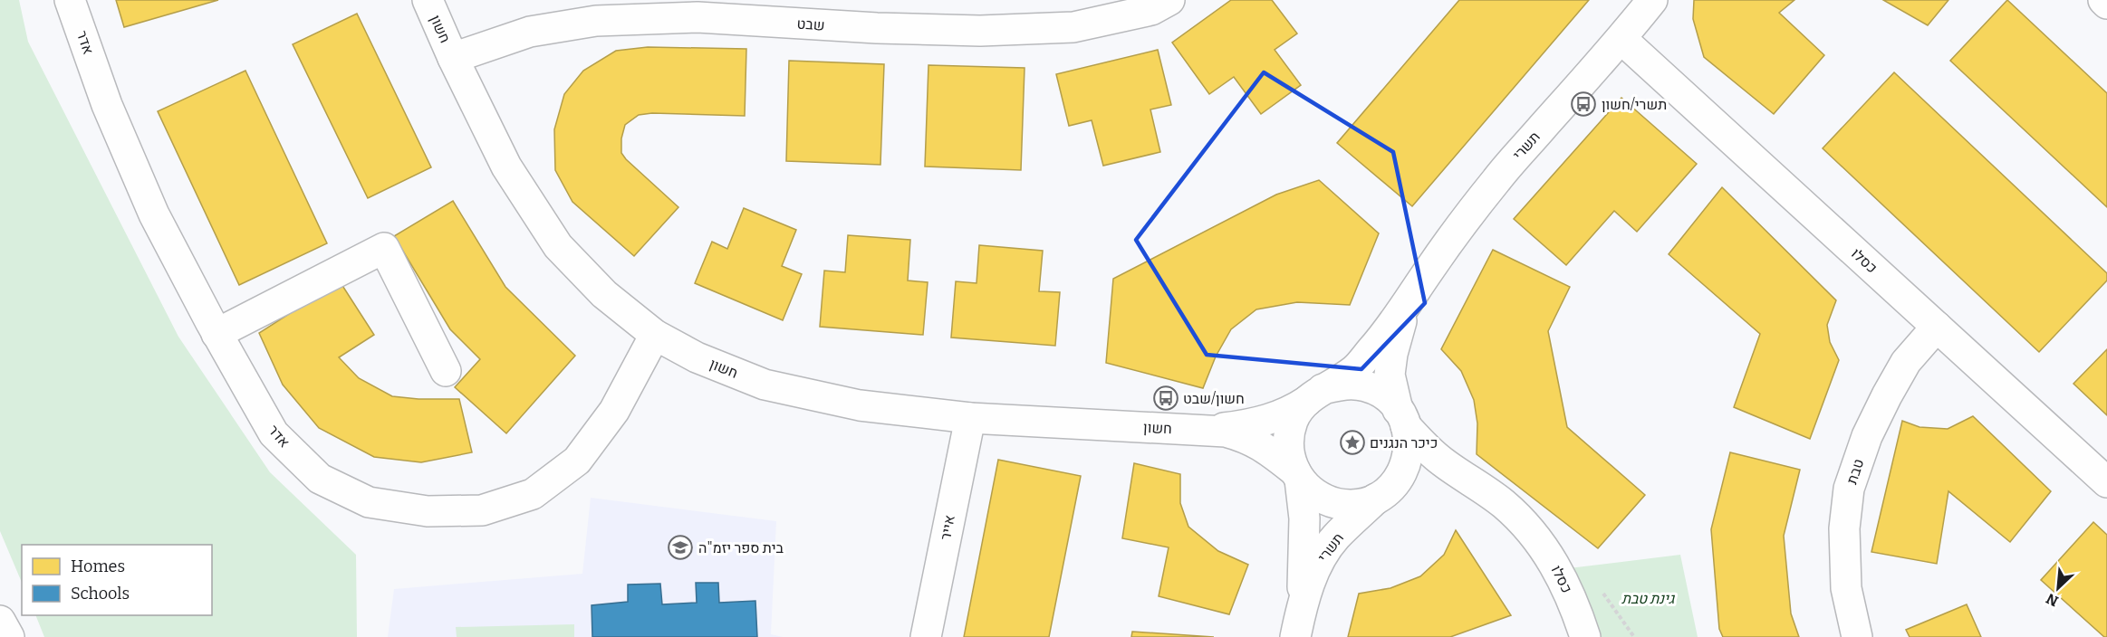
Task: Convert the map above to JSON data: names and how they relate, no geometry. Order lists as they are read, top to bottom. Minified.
{"streets":{"street":["שבט","חשון","אדר","תשרי","כסלו","טבת","אייר"]},"crossings":[["שבט","חשון"],["חשון","אדר"],["חשון","תשרי"],["חשון","כסלו"],["חשון","אייר"],["תשרי","כסלו"],["כסלו","טבת"]],"parks":["גינת טבת"],"places":{"bus stop":["תשרי/חשון","חשון/שבט"],"place":["כיכר הנגנים"],"school or university":["בית ספר יזמ\"ה"]},"legend":["Homes","Schools"],"north":"bottom left"}
